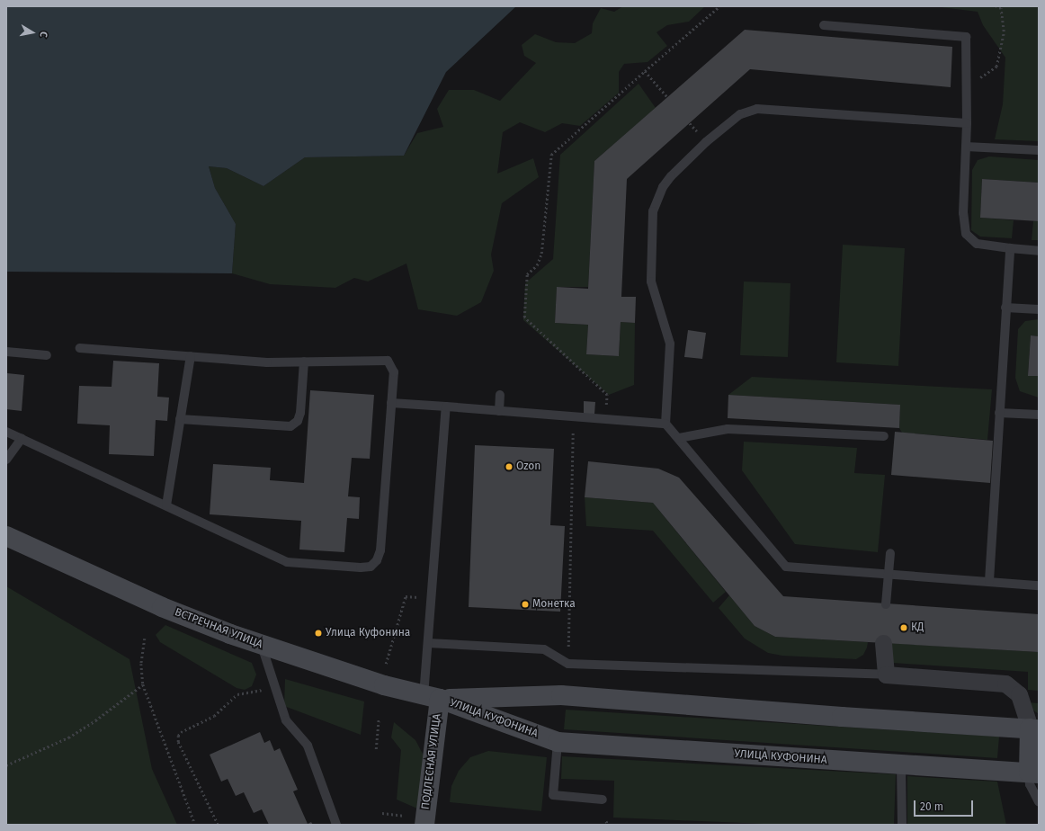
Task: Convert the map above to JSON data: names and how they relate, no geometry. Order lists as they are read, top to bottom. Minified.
{"streets":{"main road":["ВСТРЕЧНАЯ УЛИЦА","УЛИЦА КУФОНИНА","ПОДЛЕСНАЯ УЛИЦА"]},"crossings":[["ВСТРЕЧНАЯ УЛИЦА","УЛИЦА КУФОНИНА"],["ВСТРЕЧНАЯ УЛИЦА","ПОДЛЕСНАЯ УЛИЦА"],["УЛИЦА КУФОНИНА","ПОДЛЕСНАЯ УЛИЦА"]],"places":["Ozon","Монетка","КД","Улица Куфонина"],"scale_bar":"20 m","north":"right"}
